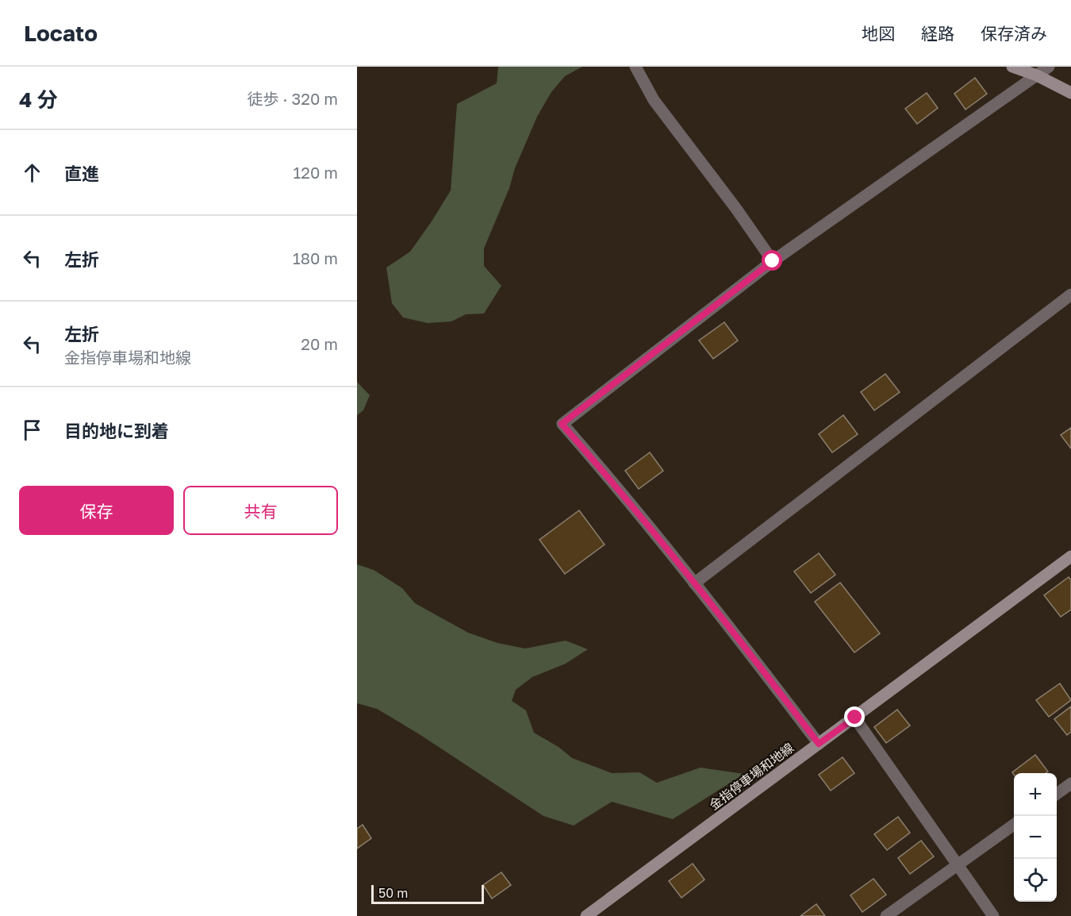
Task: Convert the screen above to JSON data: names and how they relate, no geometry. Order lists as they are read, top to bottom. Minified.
{"streets":{"main road":["金指停車場和地線"]},"scale_bar":"50 m","page":{"header":"Locato","nav":["地図","経路","保存済み"],"heading":["4 分","徒歩 · 320 m"],"list":[["直進","120 m"],["左折","180 m"],["左折","金指停車場和地線","20 m"],"目的地に到着"],"buttons":["保存","共有"],"map_buttons":["+","−"],"scale":"50 m"}}
